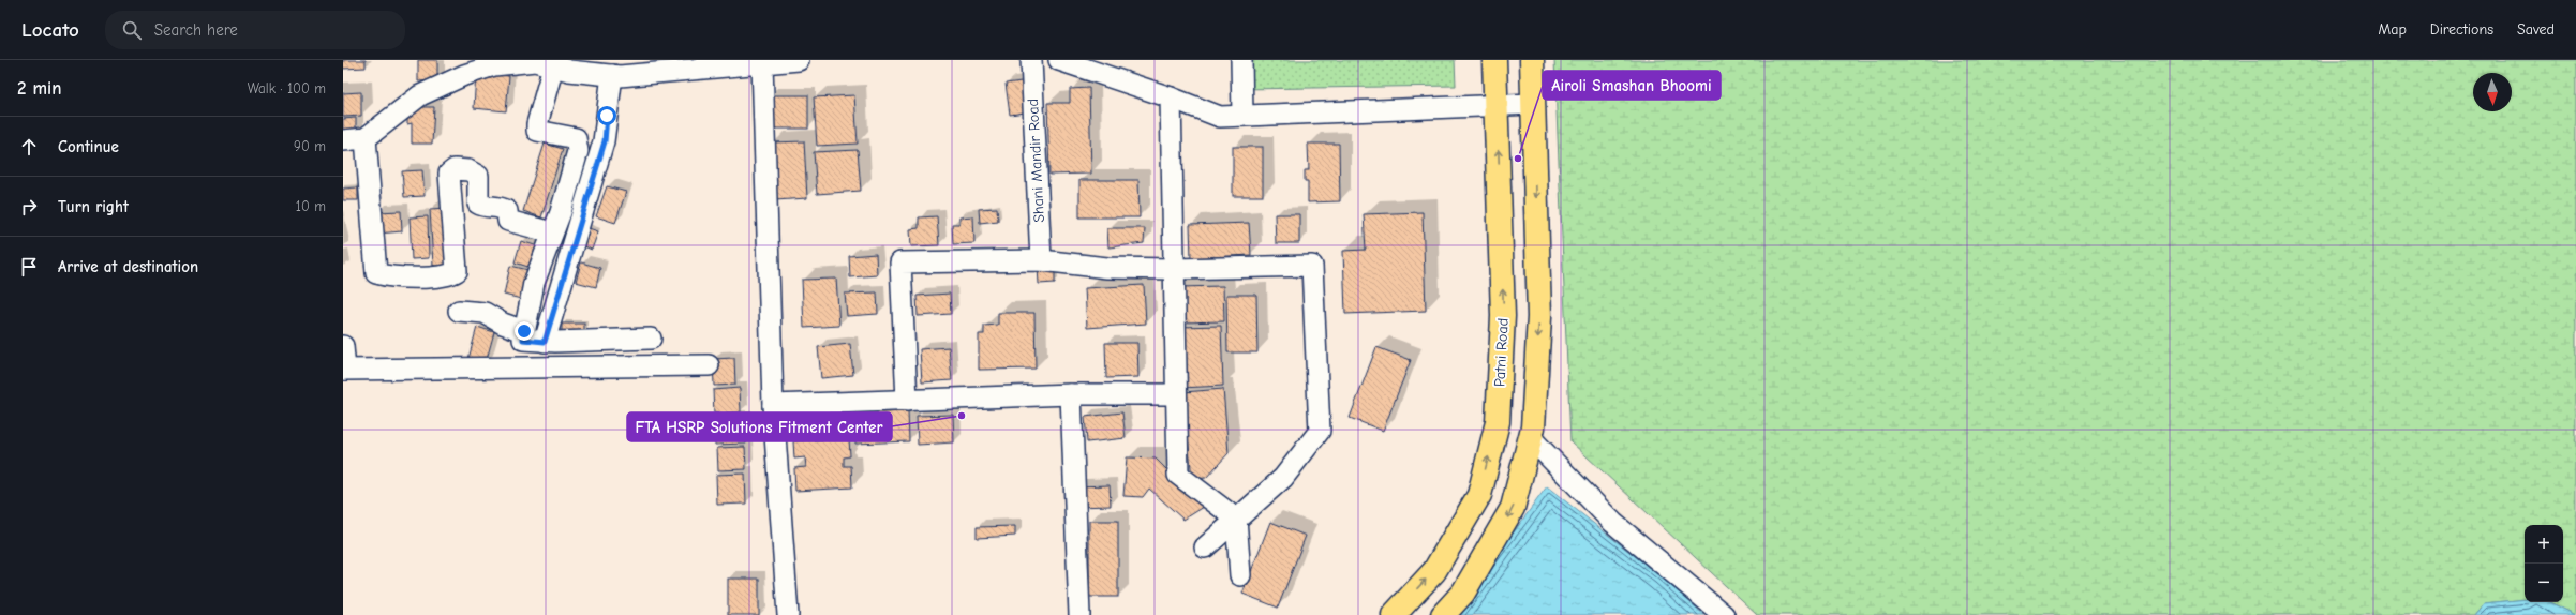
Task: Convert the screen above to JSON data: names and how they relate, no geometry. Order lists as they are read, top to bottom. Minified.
{"streets":{"main road":["Patni Road"],"street":["Shani Mandir Road"]},"places":["Airoli Smashan Bhoomi","FTA HSRP Solutions Fitment Center"],"north":"bottom","page":{"header":"Locato","search":"Search here","nav":["Map","Directions","Saved"],"heading":["2 min","Walk · 100 m"],"list":[["Continue","90 m"],["Turn right","10 m"],"Arrive at destination"],"map_buttons":["+","−"]}}
